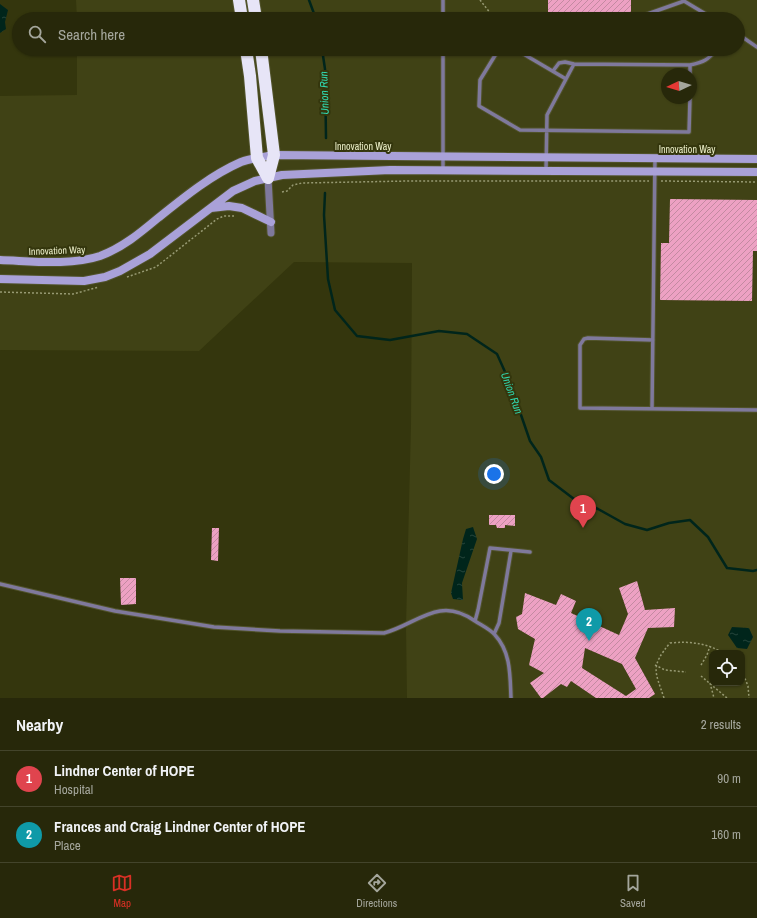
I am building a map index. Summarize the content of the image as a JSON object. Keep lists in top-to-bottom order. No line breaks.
{"streets":{"main road":["Innovation Way"]},"water":["Union Run"],"north":"left","page":{"search":"Search here","pins":["1","2"],"heading":["Nearby","2 results"],"list":[{"mark":"1","name":"Lindner Center of HOPE","note":"Hospital","value":"90 m"},{"mark":"2","name":"Frances and Craig Lindner Center of HOPE","note":"Place","value":"160 m"}],"nav":["Map","Directions","Saved"]}}
